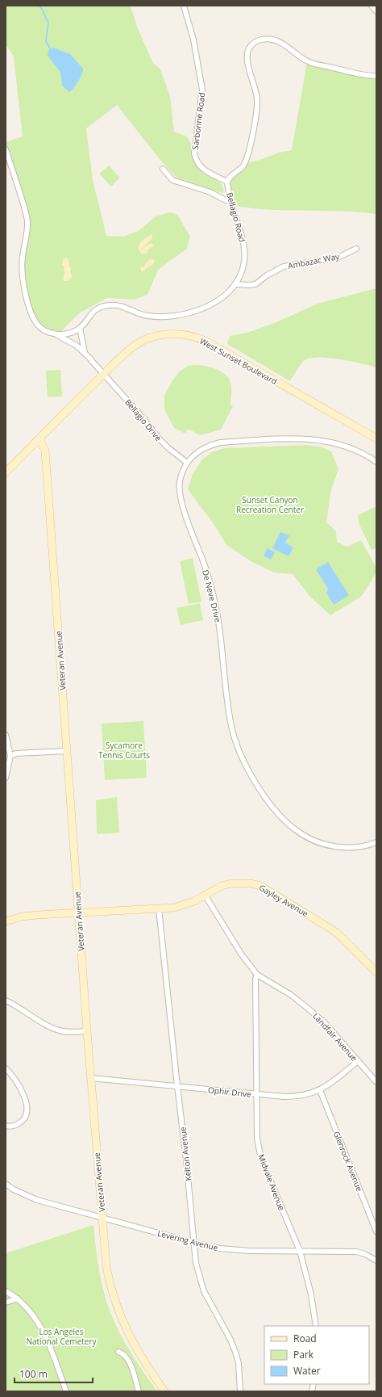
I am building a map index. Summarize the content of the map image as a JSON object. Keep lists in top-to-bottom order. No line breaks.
{"streets":{"street":["Sarbonne Road","Bellagio Road","Ambazac Way","West Sunset Boulevard","Bellagio Drive","De Neve Drive","Veteran Avenue","Gayley Avenue","Landfair Avenue","Ophir Drive","Kelton Avenue","Glenrock Avenue","Midvale Avenue","Levering Avenue"]},"crossings":[["Sarbonne Road","Bellagio Road"],["Bellagio Road","Ambazac Way"],["West Sunset Boulevard","Bellagio Drive"],["West Sunset Boulevard","Veteran Avenue"],["Bellagio Drive","De Neve Drive"],["Veteran Avenue","Gayley Avenue"],["Veteran Avenue","Ophir Drive"],["Veteran Avenue","Levering Avenue"],["Gayley Avenue","Landfair Avenue"],["Gayley Avenue","Kelton Avenue"],["Landfair Avenue","Ophir Drive"],["Landfair Avenue","Midvale Avenue"],["Ophir Drive","Kelton Avenue"],["Ophir Drive","Glenrock Avenue"],["Ophir Drive","Midvale Avenue"],["Kelton Avenue","Levering Avenue"],["Midvale Avenue","Levering Avenue"]],"parks":["Sunset Canyon Recreation Center","Sycamore Tennis Courts","Los Angeles National Cemetery"],"legend":["Road","Park","Water"],"scale_bar":"100 m"}
